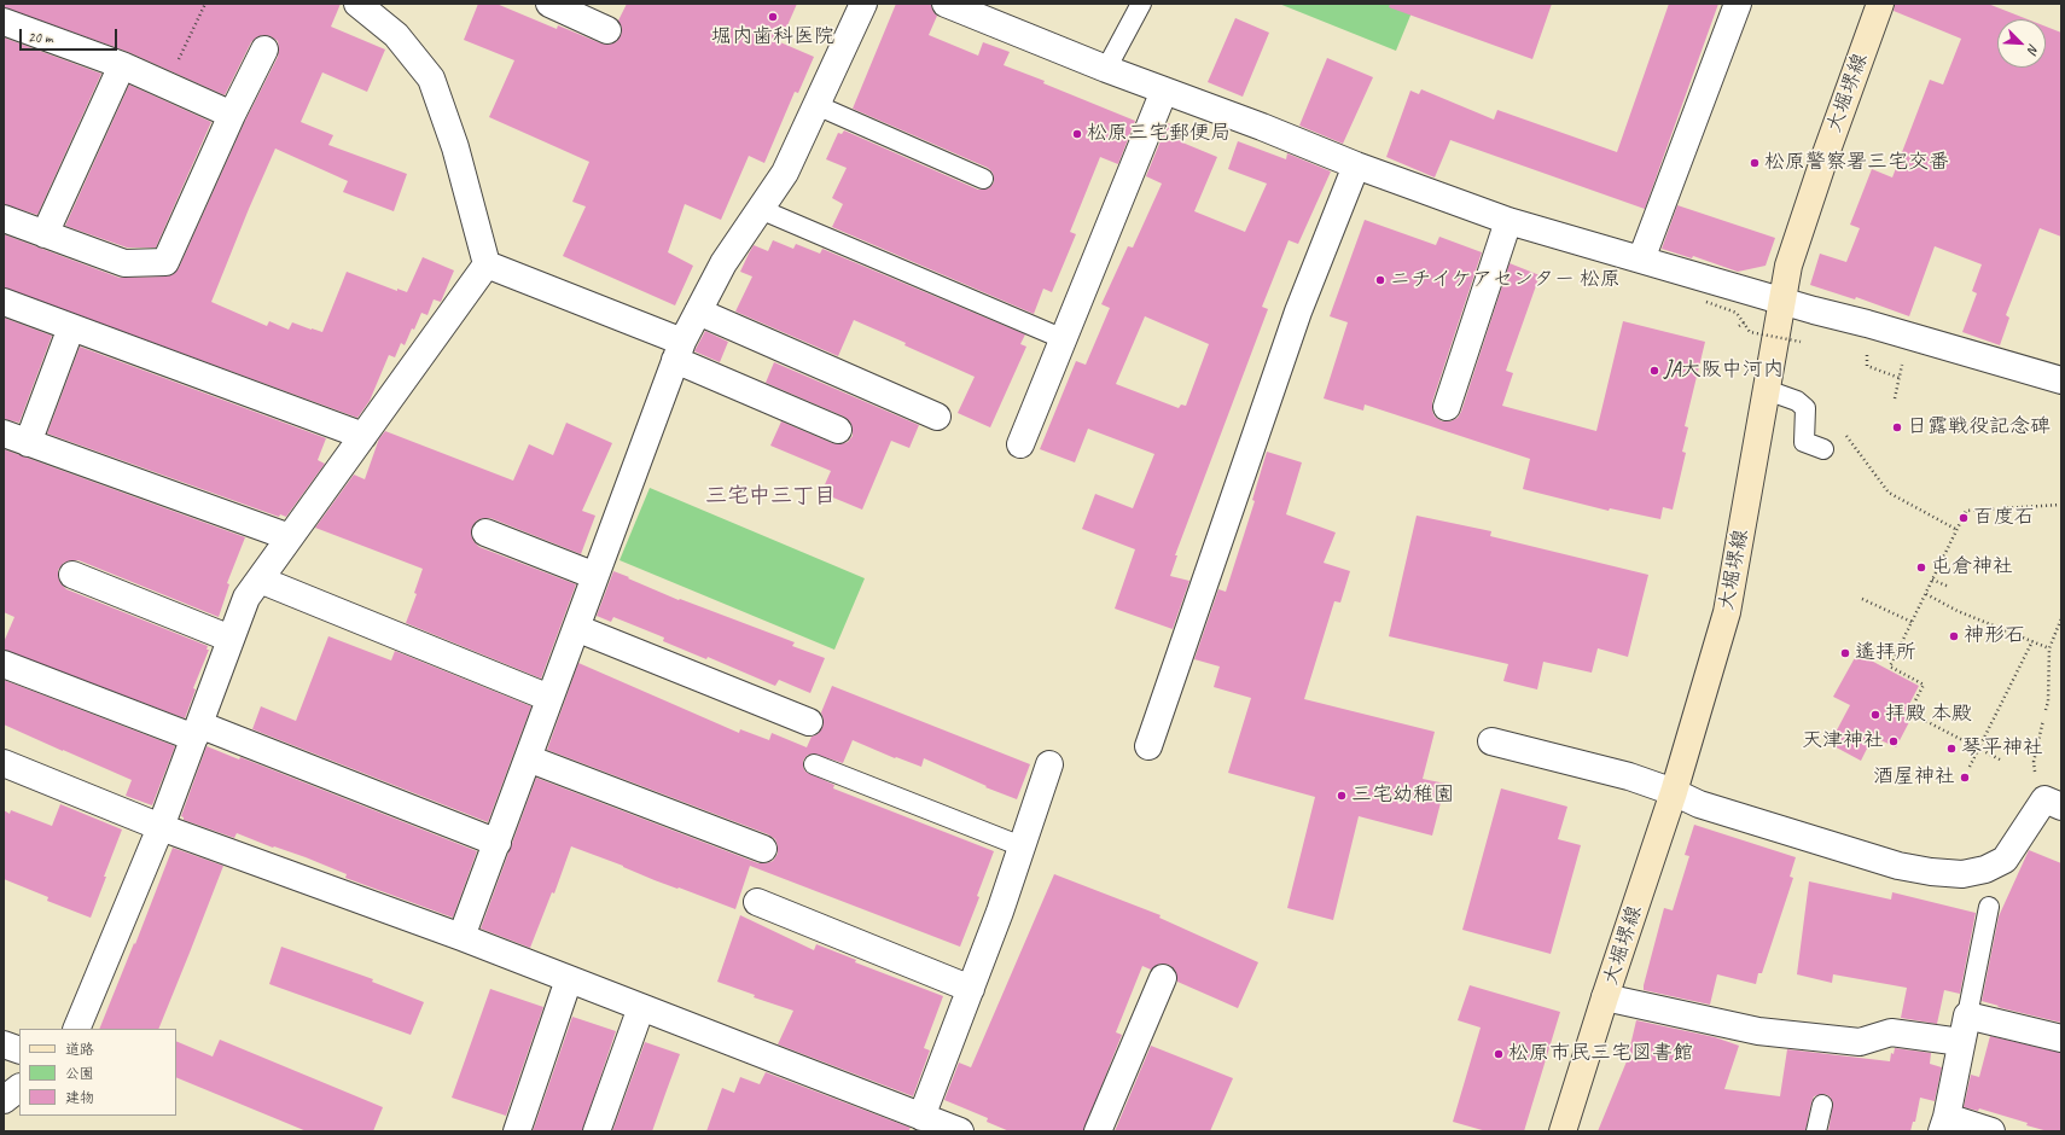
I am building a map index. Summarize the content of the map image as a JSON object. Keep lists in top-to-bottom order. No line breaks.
{"streets":{"main road":["大堀堺線"]},"districts":["三宅中三丁目"],"places":["堀内歯科医院","松原三宅郵便局","松原警察署三宅交番","ニチイケアセンター 松原","JA大阪中河内","日露戦役記念碑","百度石","屯倉神社","神形石","遙拝所","拝殿 本殿","天津神社","琴平神社","酒屋神社","三宅幼稚園","松原市民三宅図書館"],"legend":["道路","公園","建物"],"scale_bar":"20 m","north":"bottom right"}
